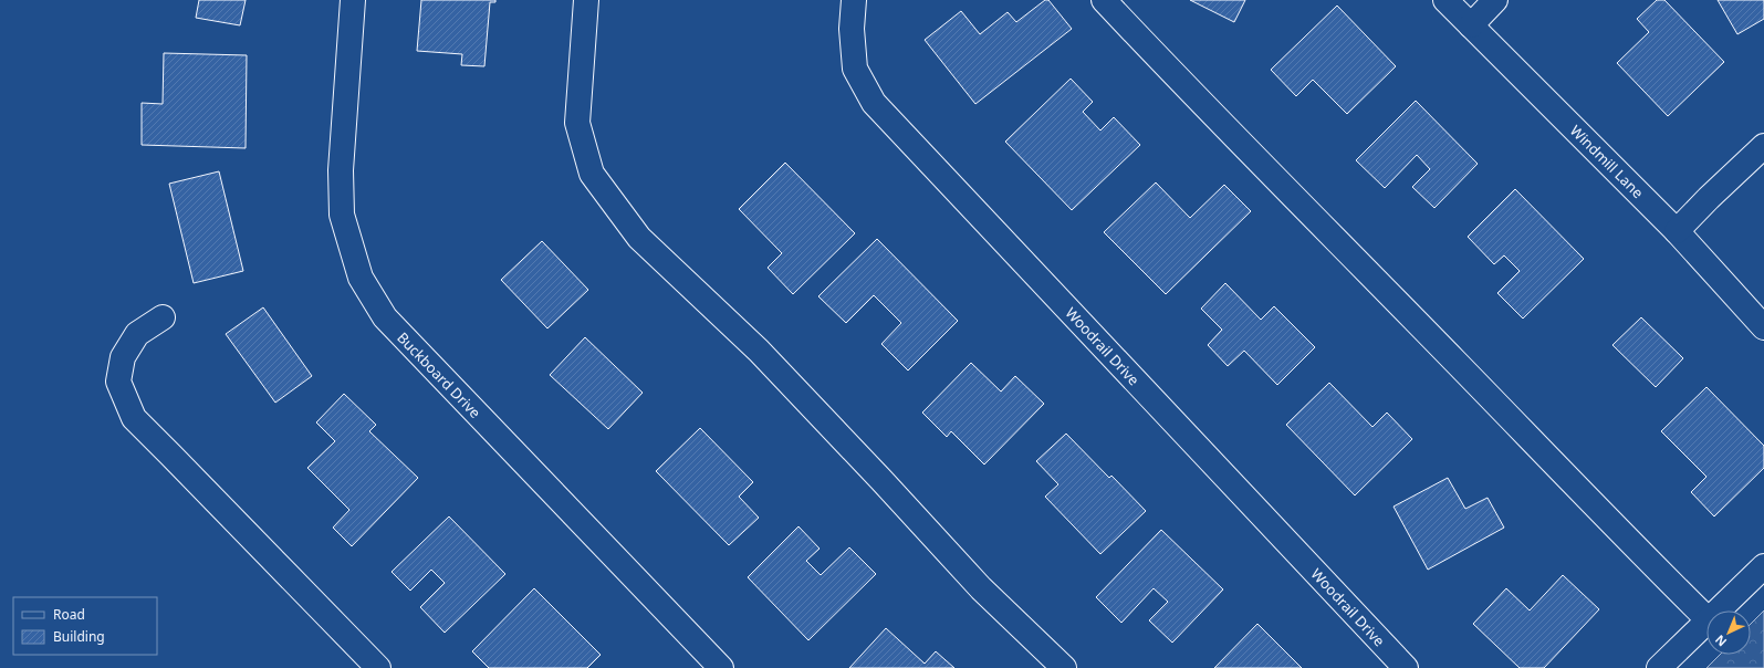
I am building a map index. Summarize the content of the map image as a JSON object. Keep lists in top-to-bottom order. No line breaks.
{"streets":{"street":["Windmill Lane","Woodrail Drive","Buckboard Drive"]},"legend":["Road","Building"],"north":"bottom left"}
